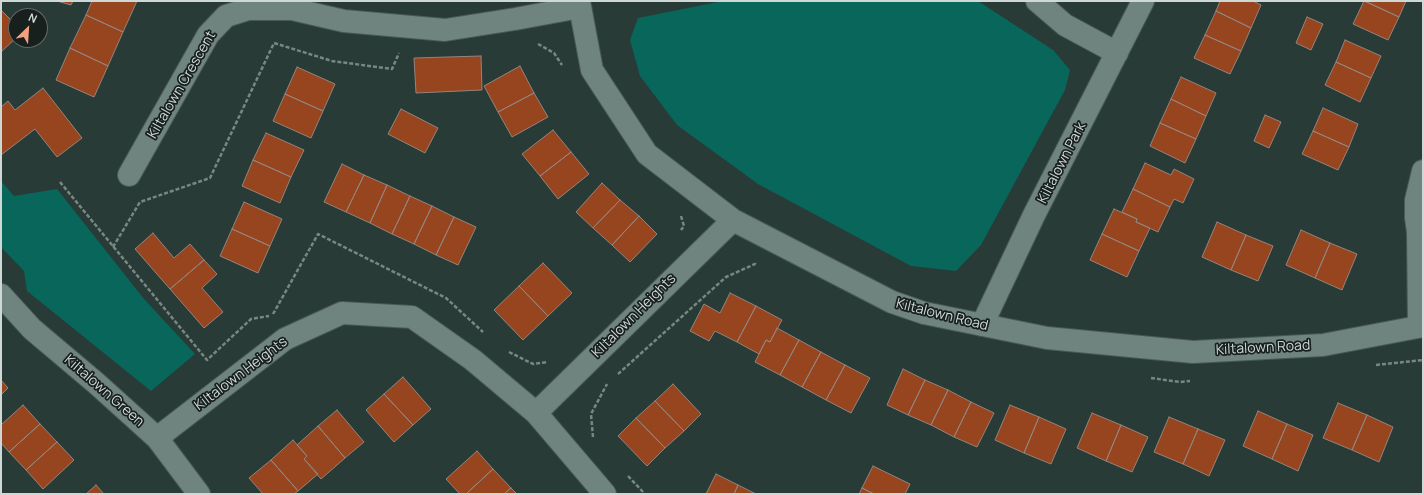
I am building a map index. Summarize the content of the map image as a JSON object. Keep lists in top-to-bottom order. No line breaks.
{"streets":{"street":["Kiltalown Crescent","Kiltalown Park","Kiltalown Road","Kiltalown Heights","Kiltalown Green"]},"crossings":[["Kiltalown Crescent","Kiltalown Road"],["Kiltalown Park","Kiltalown Road"],["Kiltalown Road","Kiltalown Heights"],["Kiltalown Heights","Kiltalown Green"]],"north":"top right"}
